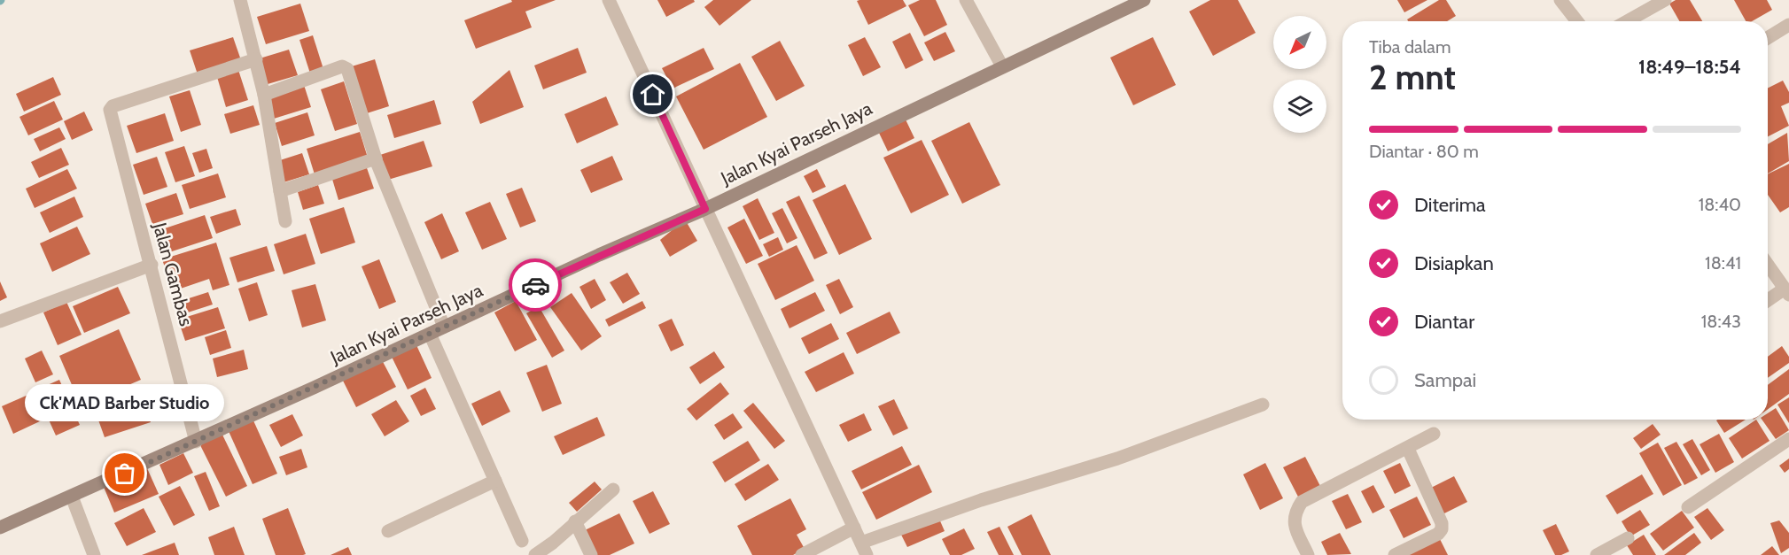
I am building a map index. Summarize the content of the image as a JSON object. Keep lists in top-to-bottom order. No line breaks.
{"streets":{"main road":["Jalan Kyai Parseh Jaya"],"street":["Jalan Gambas"]},"crossings":[["Jalan Kyai Parseh Jaya","Jalan Gambas"]],"places":["Ck'MAD Barber Studio"],"north":"bottom left","page":{"heading":["2 mnt","Tiba dalam","18:49–18:54"],"bar":"Diantar · 80 m","list":[["Diterima","18:40"],["Disiapkan","18:41"],["Diantar","18:43"],"Sampai"],"bubble":"Ck'MAD Barber Studio"}}
